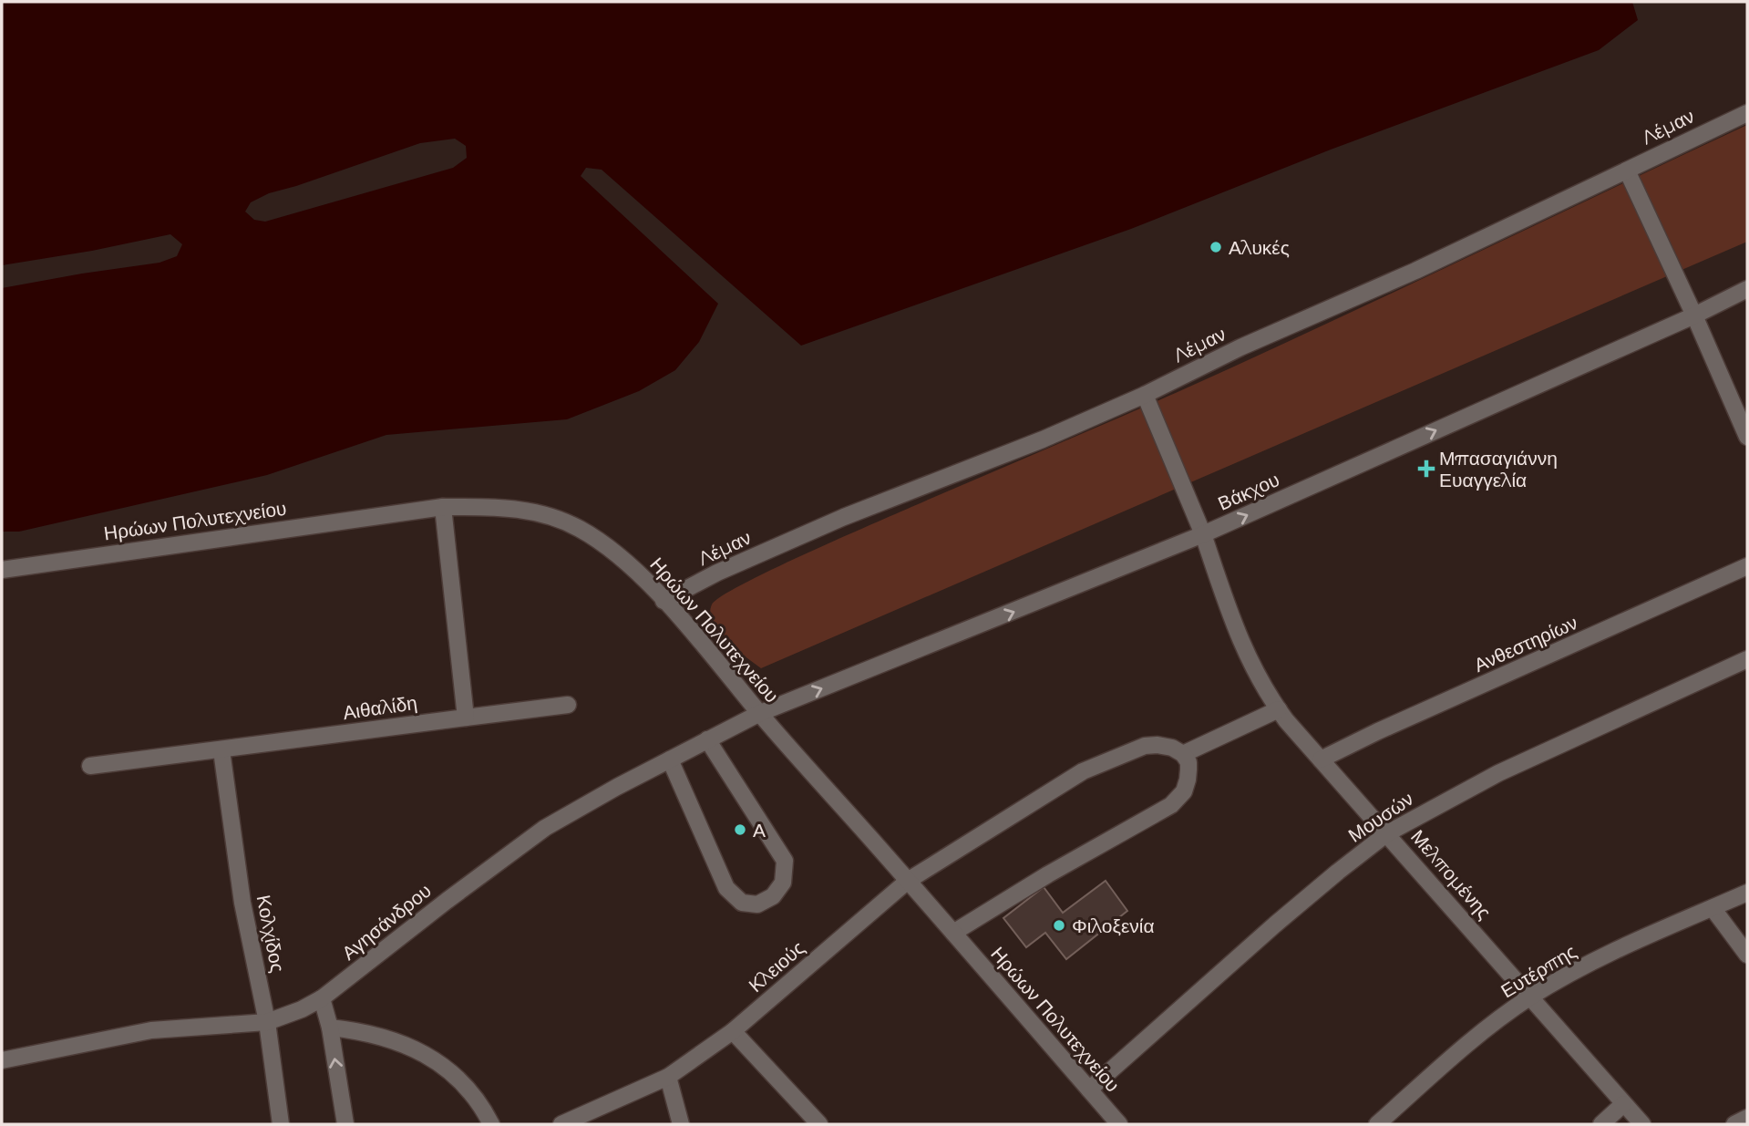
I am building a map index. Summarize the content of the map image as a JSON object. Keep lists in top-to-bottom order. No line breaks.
{"streets":{"street":["Λέμαν","Βάκχου","Ηρώων Πολυτεχνείου","Ανθεστηρίων","Αιθαλίδη","Μουσών","Μελπομένης","Αγησάνδρου","Κολχίδος","Κλειούς","Ευτέρπης"]},"crossings":[["Λέμαν","Ηρώων Πολυτεχνείου"],["Λέμαν","Μελπομένης"],["Βάκχου","Ηρώων Πολυτεχνείου"],["Βάκχου","Μελπομένης"],["Βάκχου","Αγησάνδρου"],["Ηρώων Πολυτεχνείου","Μουσών"],["Ηρώων Πολυτεχνείου","Αγησάνδρου"],["Ηρώων Πολυτεχνείου","Κλειούς"],["Ανθεστηρίων","Μελπομένης"],["Αιθαλίδη","Κολχίδος"],["Μουσών","Μελπομένης"],["Μελπομένης","Ευτέρπης"],["Αγησάνδρου","Κολχίδος"]],"one_way":["Βάκχου"],"places":{"other":["Αλυκές","Α","Φιλοξενία"],"health":["Μπασαγιάννη Ευαγγελία"]}}
